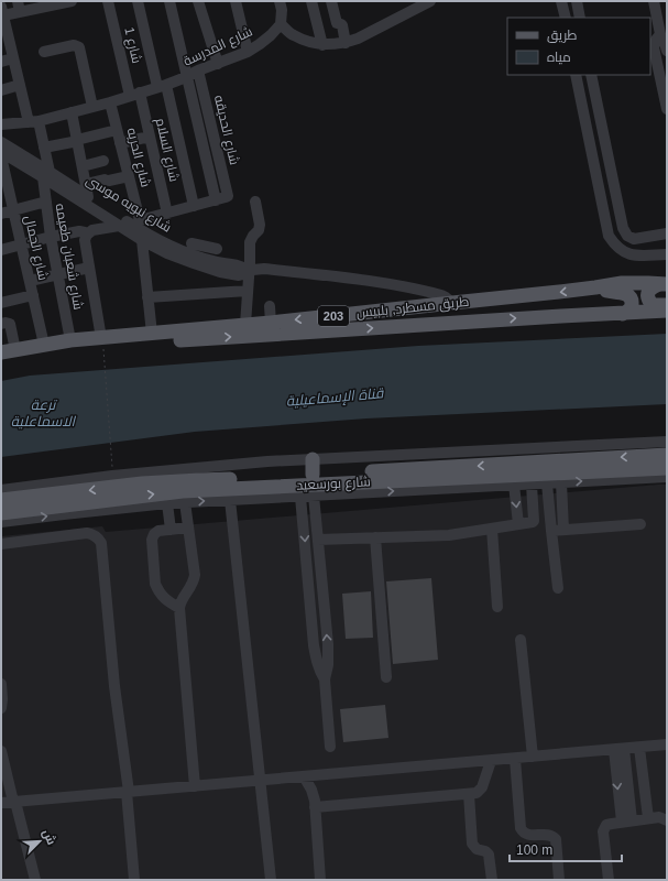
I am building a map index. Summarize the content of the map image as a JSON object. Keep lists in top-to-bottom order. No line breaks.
{"streets":{"main road":["طريق مسطرد, بلبيس","203","شارع بورسعيد"],"street":["شارع 1","شارع المدرسة","شارع الحديقه","شارع السلام","شارع الحريه","شارع نبويه موسى","شارع الجمال","شارع شعبان طعيمه"]},"crossings":[["شارع 1","شارع المدرسة"],["شارع 1","شارع السلام"],["شارع المدرسة","شارع الحديقه"],["شارع المدرسة","شارع السلام"],["شارع المدرسة","شارع الحريه"],["شارع المدرسة","شارع شعبان طعيمه"],["شارع الحريه","شارع نبويه موسى"],["شارع نبويه موسى","شارع شعبان طعيمه"],["شارع نبويه موسى","طريق مسطرد, بلبيس"],["شارع الجمال","طريق مسطرد, بلبيس"],["شارع شعبان طعيمه","طريق مسطرد, بلبيس"]],"water":["قناة الإسماعيلية","ترعة الاسماعلية"],"legend":["طريق","مياه"],"scale_bar":"100 m","north":"top right"}
